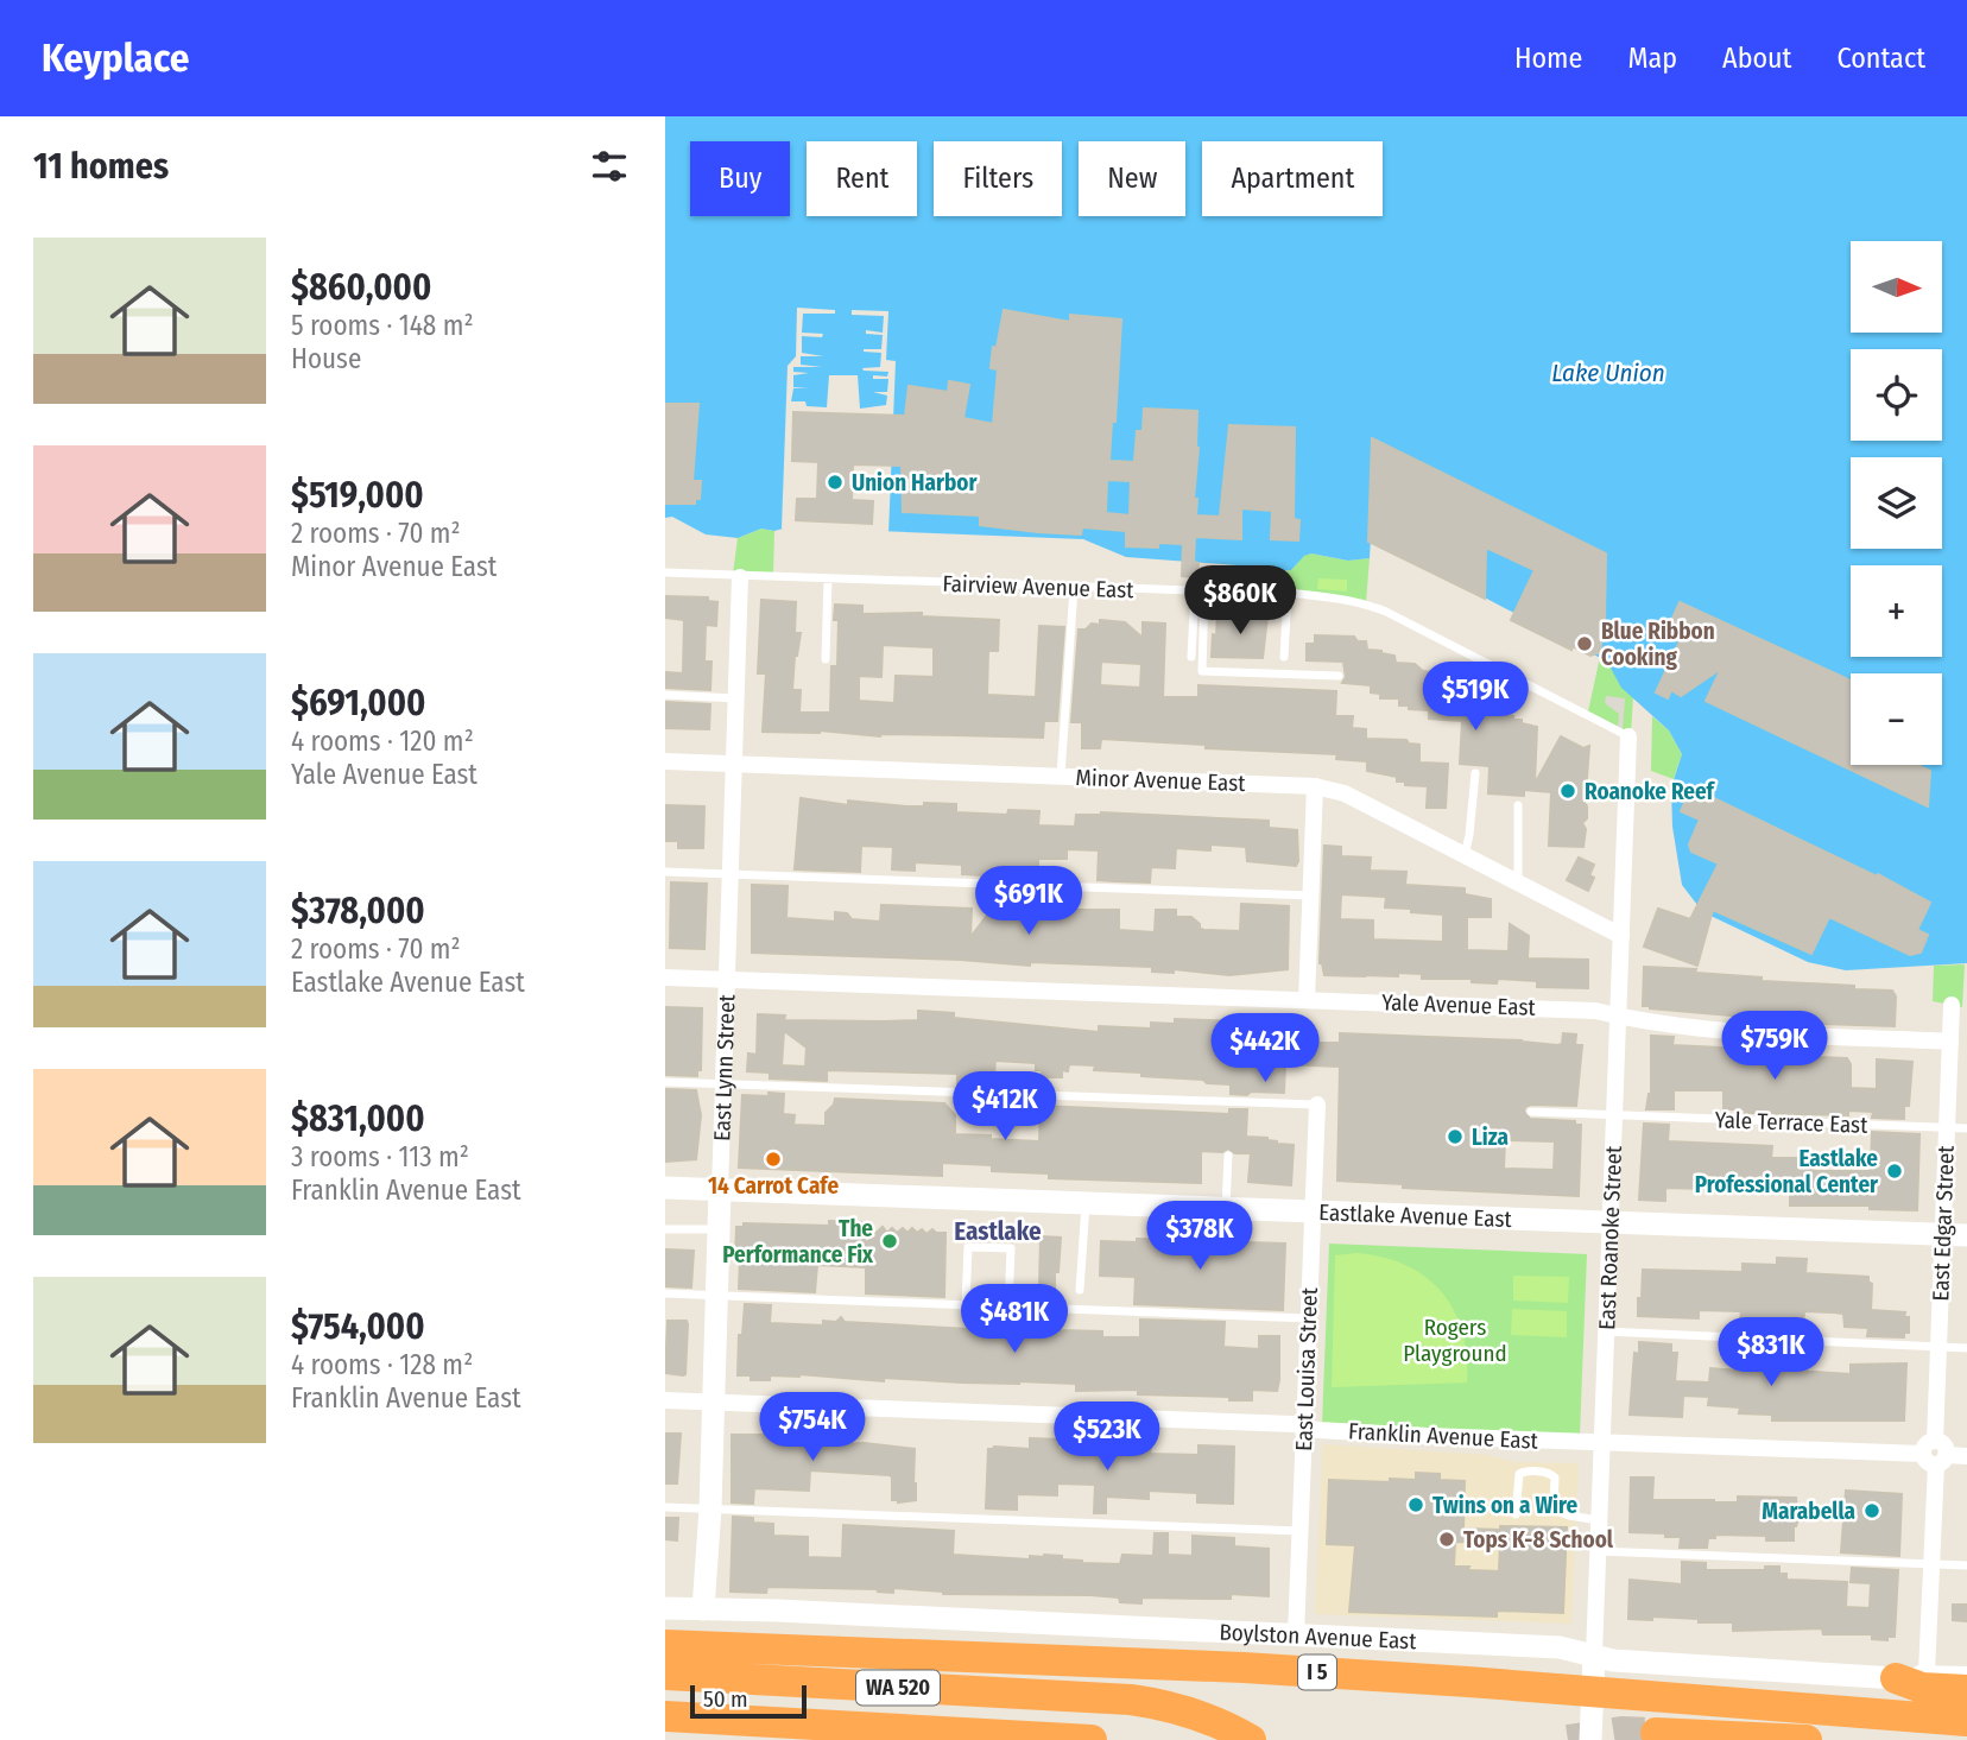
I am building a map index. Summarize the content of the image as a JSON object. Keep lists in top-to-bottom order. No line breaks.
{"streets":{"highway":["I 5","WA 520"],"main road":["East Lynn Street","Eastlake Avenue East","East Roanoke Street","Boylston Avenue East"],"street":["Minor Avenue East","Yale Avenue East","East Edgar Street","East Louisa Street","Franklin Avenue East"],"lane":["Fairview Avenue East","Yale Terrace East"]},"crossings":[["Fairview Avenue East","East Lynn Street"],["Fairview Avenue East","East Roanoke Street"],["Minor Avenue East","East Lynn Street"],["Minor Avenue East","East Roanoke Street"],["Yale Avenue East","East Lynn Street"],["Yale Avenue East","East Edgar Street"],["Yale Avenue East","East Roanoke Street"],["East Lynn Street","Eastlake Avenue East"],["East Lynn Street","Franklin Avenue East"],["East Lynn Street","Boylston Avenue East"],["Yale Terrace East","East Edgar Street"],["Yale Terrace East","East Roanoke Street"],["Eastlake Avenue East","East Edgar Street"],["Eastlake Avenue East","East Roanoke Street"],["Eastlake Avenue East","East Louisa Street"],["East Edgar Street","Franklin Avenue East"],["East Edgar Street","Boylston Avenue East"],["East Roanoke Street","Franklin Avenue East"],["East Roanoke Street","Boylston Avenue East"],["East Louisa Street","Franklin Avenue East"],["East Louisa Street","Boylston Avenue East"]],"districts":["Eastlake"],"water":["Lake Union"],"parks":["Rogers Playground"],"places":["Union Harbor","Blue Ribbon Cooking","Roanoke Reef","Liza","14 Carrot Cafe","Eastlake Professional Center","The Performance Fix","Twins on a Wire","Marabella","Tops K-8 School"],"scale_bar":"50 m","north":"right","page":{"header":"Keyplace","nav":["Home","Map","About","Contact"],"heading":"11 homes","chip":["Buy","Rent","Filters","New","Apartment"],"list":[{"name":"$860,000","note":"5 rooms · 148 m² · House"},{"name":"$519,000","note":"2 rooms · 70 m² · Minor Avenue East"},{"name":"$691,000","note":"4 rooms · 120 m² · Yale Avenue East"},{"name":"$378,000","note":"2 rooms · 70 m² · Eastlake Avenue East"},{"name":"$831,000","note":"3 rooms · 113 m² · Franklin Avenue East"},{"name":"$754,000","note":"4 rooms · 128 m² · Franklin Avenue East"}],"map_buttons":["+","−"],"price":["$860K","$519K","$691K","$759K","$442K","$412K","$378K","$481K","$831K","$754K","$523K"],"scale":"50 m"}}
